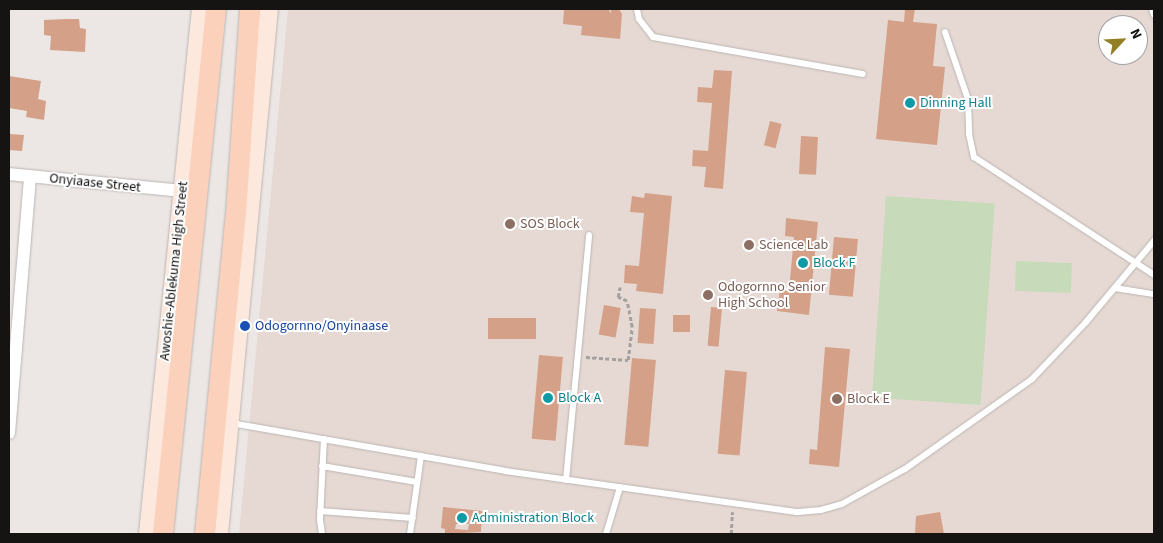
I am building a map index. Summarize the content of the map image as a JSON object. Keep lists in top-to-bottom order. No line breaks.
{"streets":{"main road":["Awoshie-Ablekuma High Street"],"street":["Onyiaase Street"]},"crossings":[["Onyiaase Street","Awoshie-Ablekuma High Street"]],"places":["Dinning Hall","SOS Block","Science Lab","Block F","Odogornno Senior High School","Odogornno/Onyinaase","Block A","Block E","Administration Block"],"north":"top right"}
